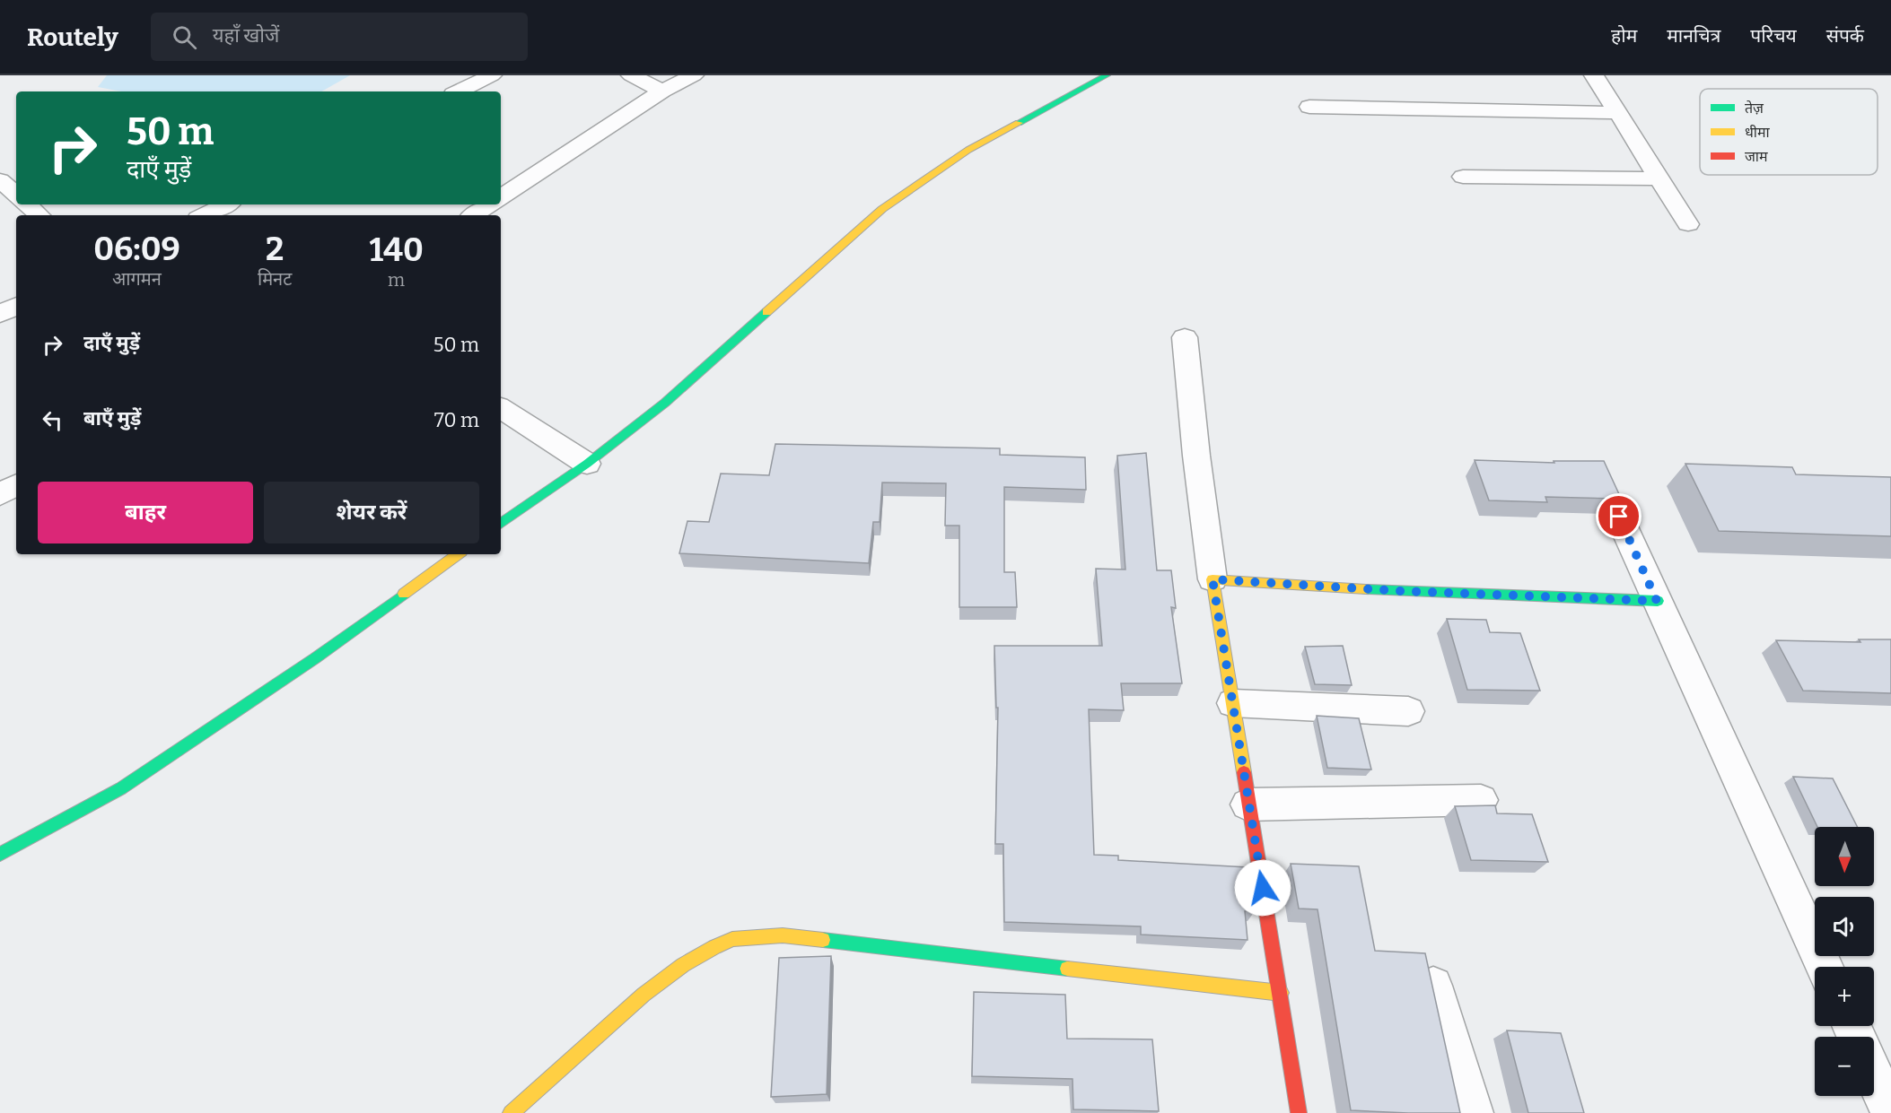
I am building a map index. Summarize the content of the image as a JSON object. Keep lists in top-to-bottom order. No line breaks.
{"legend":["तेज़","धीमा","जाम"],"north":"bottom","page":{"header":"Routely","search":"यहाँ खोजें","nav":["होम","मानचित्र","परिचय","संपर्क"],"turn":["50 m","दाएँ मुड़ें"],"eta":["06:09","आगमन","2","मिनट","140","m"],"list":[{"name":"दाएँ मुड़ें","value":"50 m"},{"name":"बाएँ मुड़ें","value":"70 m"}],"buttons":["बाहर","शेयर करें"],"map_buttons":["+","−"]}}
